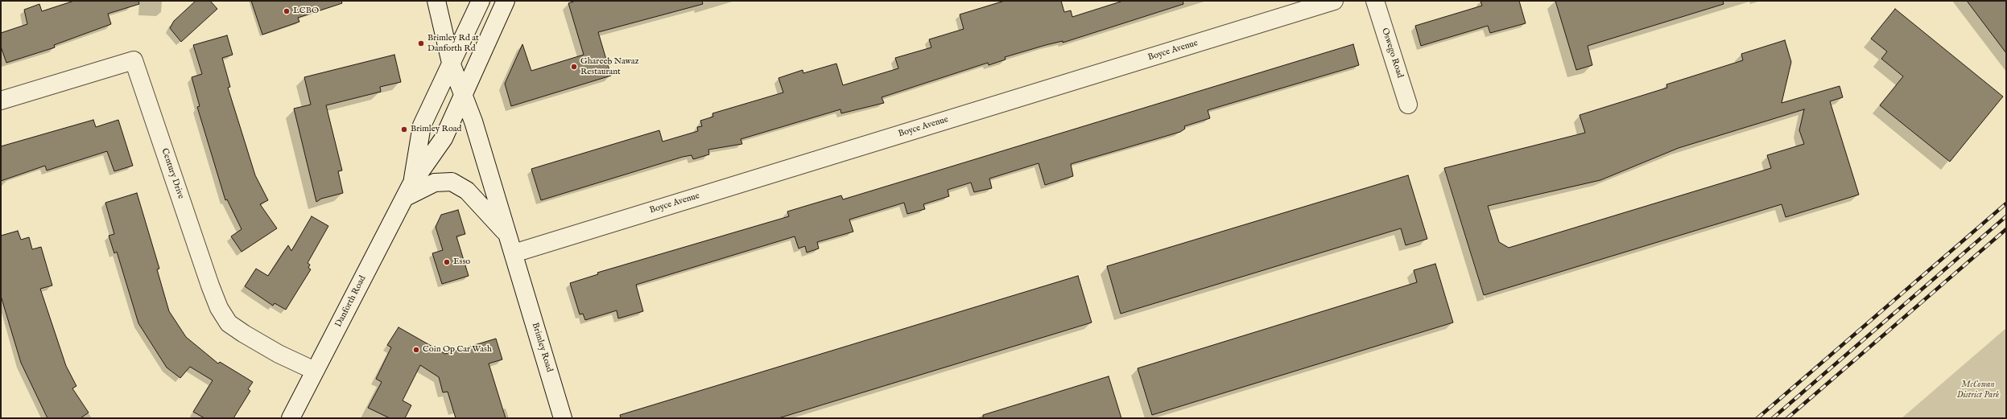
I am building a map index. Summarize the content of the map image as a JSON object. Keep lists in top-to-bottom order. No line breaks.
{"streets":{"street":["Boyce Avenue","Oswego Road","Century Drive","Danforth Road","Brimley Road"]},"crossings":[["Boyce Avenue","Brimley Road"],["Century Drive","Danforth Road"],["Danforth Road","Brimley Road"]],"parks":["McCowan District Park"],"places":["LCBO","Brimley Rd at Danforth Rd","Ghareeb Nawaz Restaurant","Brimley Road","Esso","Coin Op Car Wash"]}
